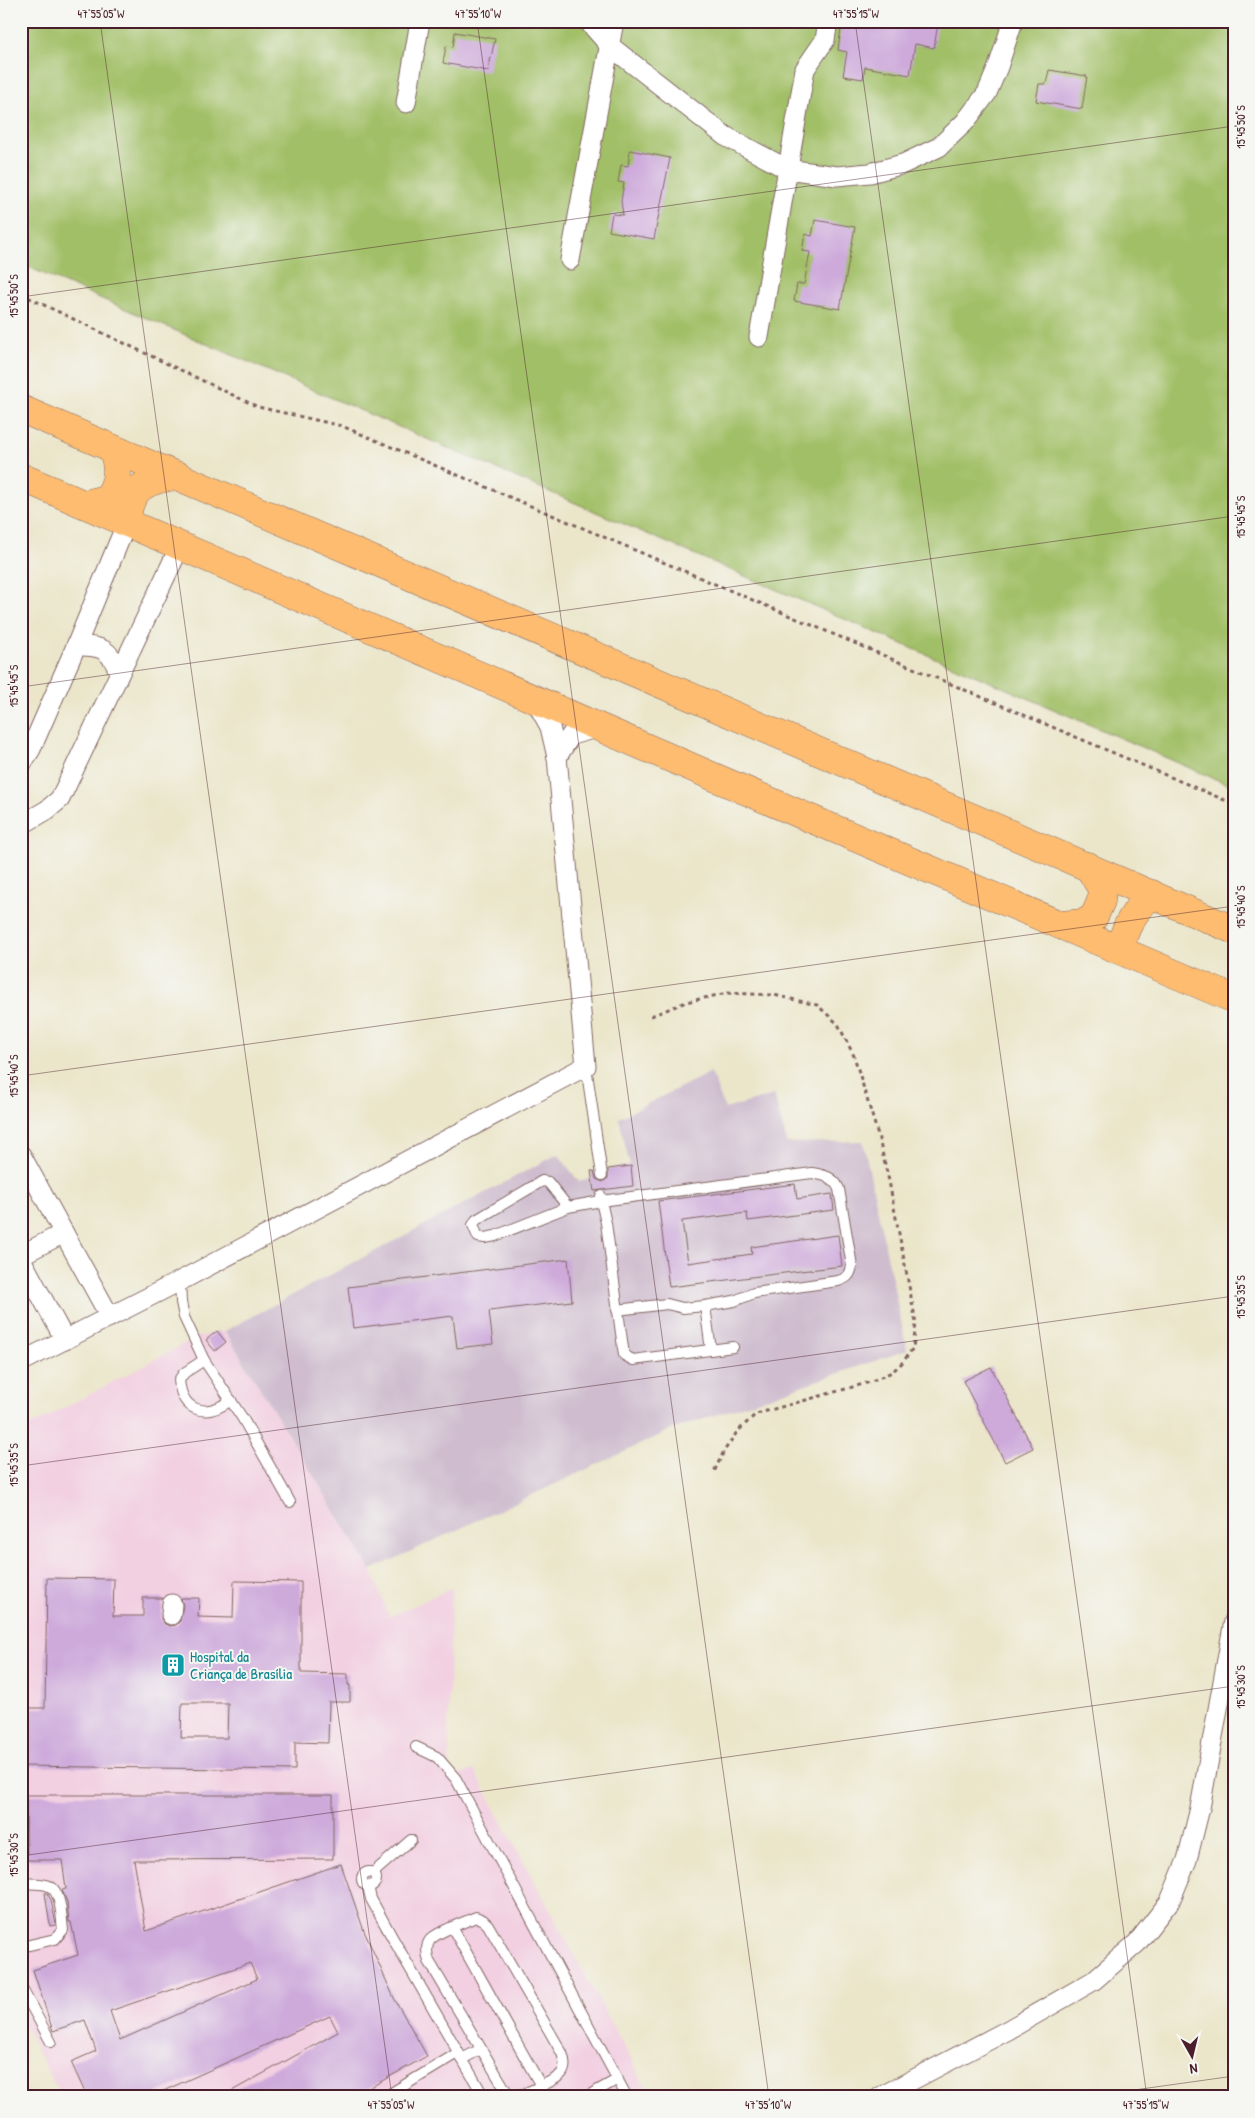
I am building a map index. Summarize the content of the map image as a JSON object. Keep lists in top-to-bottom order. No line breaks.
{"places":{"building":["Hospital da Criança de Brasília"]},"north":"bottom","coordinates":["47°55'05\"W","47°55'10\"W","47°55'15\"W","15°45'50\"S","15°45'45\"S","15°45'40\"S","15°45'35\"S","15°45'30\"S"]}
